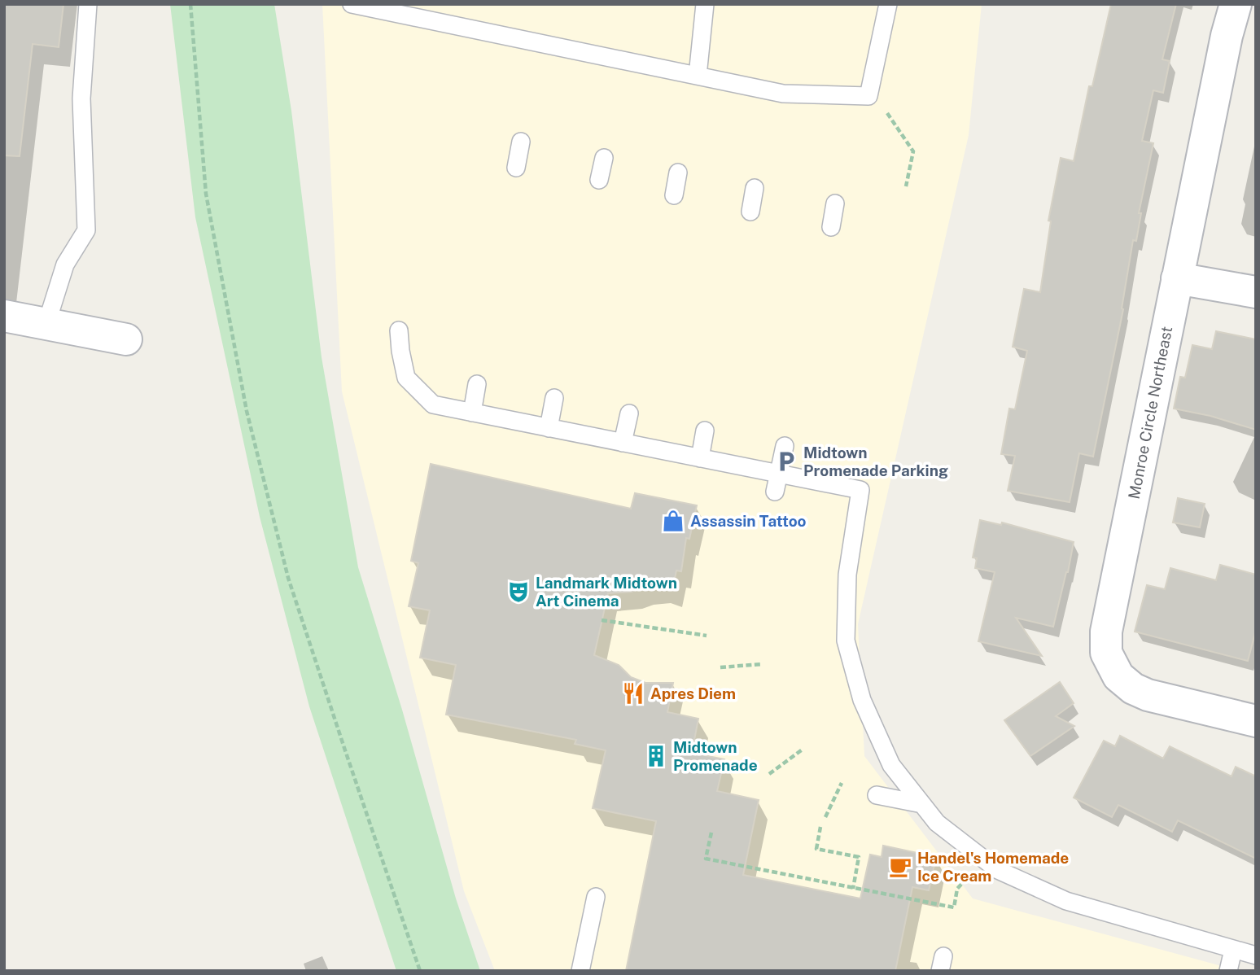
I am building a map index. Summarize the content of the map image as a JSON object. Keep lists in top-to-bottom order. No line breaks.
{"streets":{"street":["Monroe Circle Northeast"]},"places":{"parking":["Midtown Promenade Parking"],"shop":["Assassin Tattoo"],"theatre":["Landmark Midtown Art Cinema"],"restaurant":["Apres Diem"],"building":["Midtown Promenade"],"cafe":["Handel's Homemade Ice Cream"]}}
